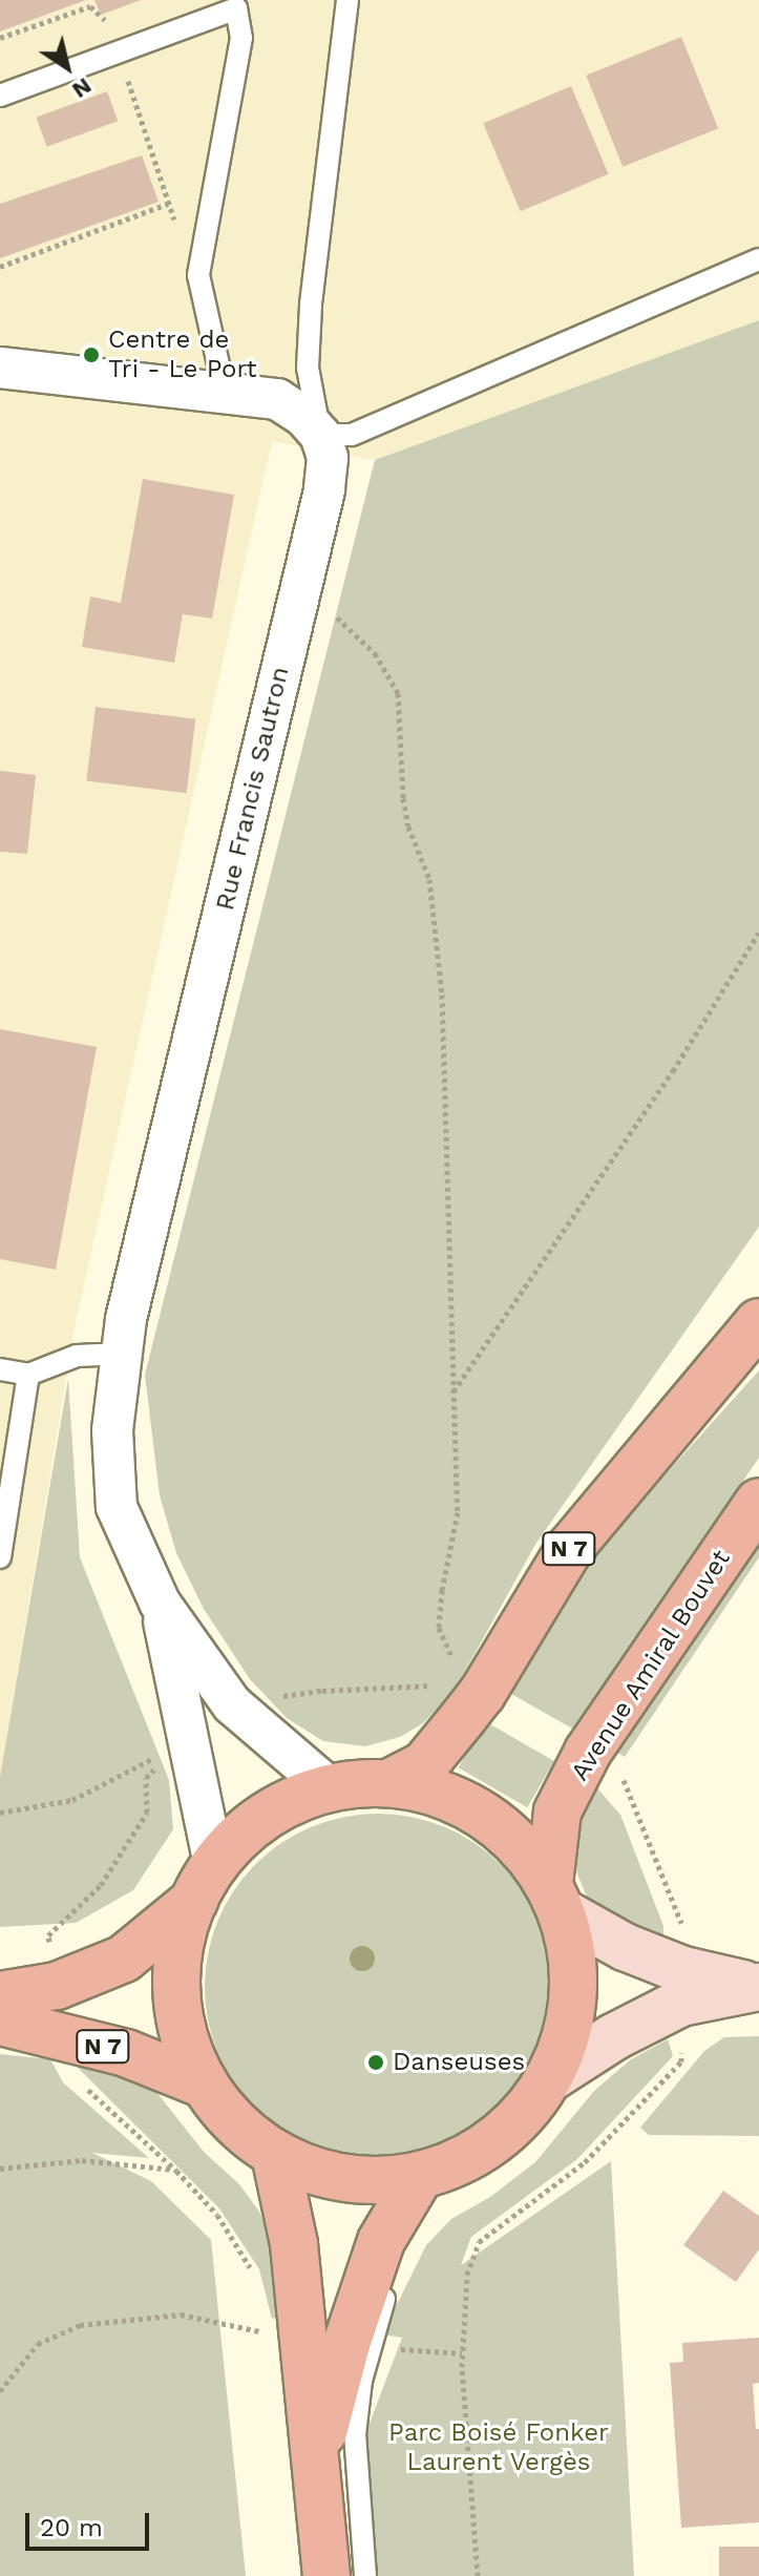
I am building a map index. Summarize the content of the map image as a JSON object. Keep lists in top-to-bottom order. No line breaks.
{"streets":{"main road":["N 7","Avenue Amiral Bouvet"],"street":["Rue Francis Sautron"]},"parks":["Parc Boisé Fonker Laurent Vergès"],"places":["Centre de Tri - Le Port","Danseuses"],"scale_bar":"20 m","north":"bottom right"}
